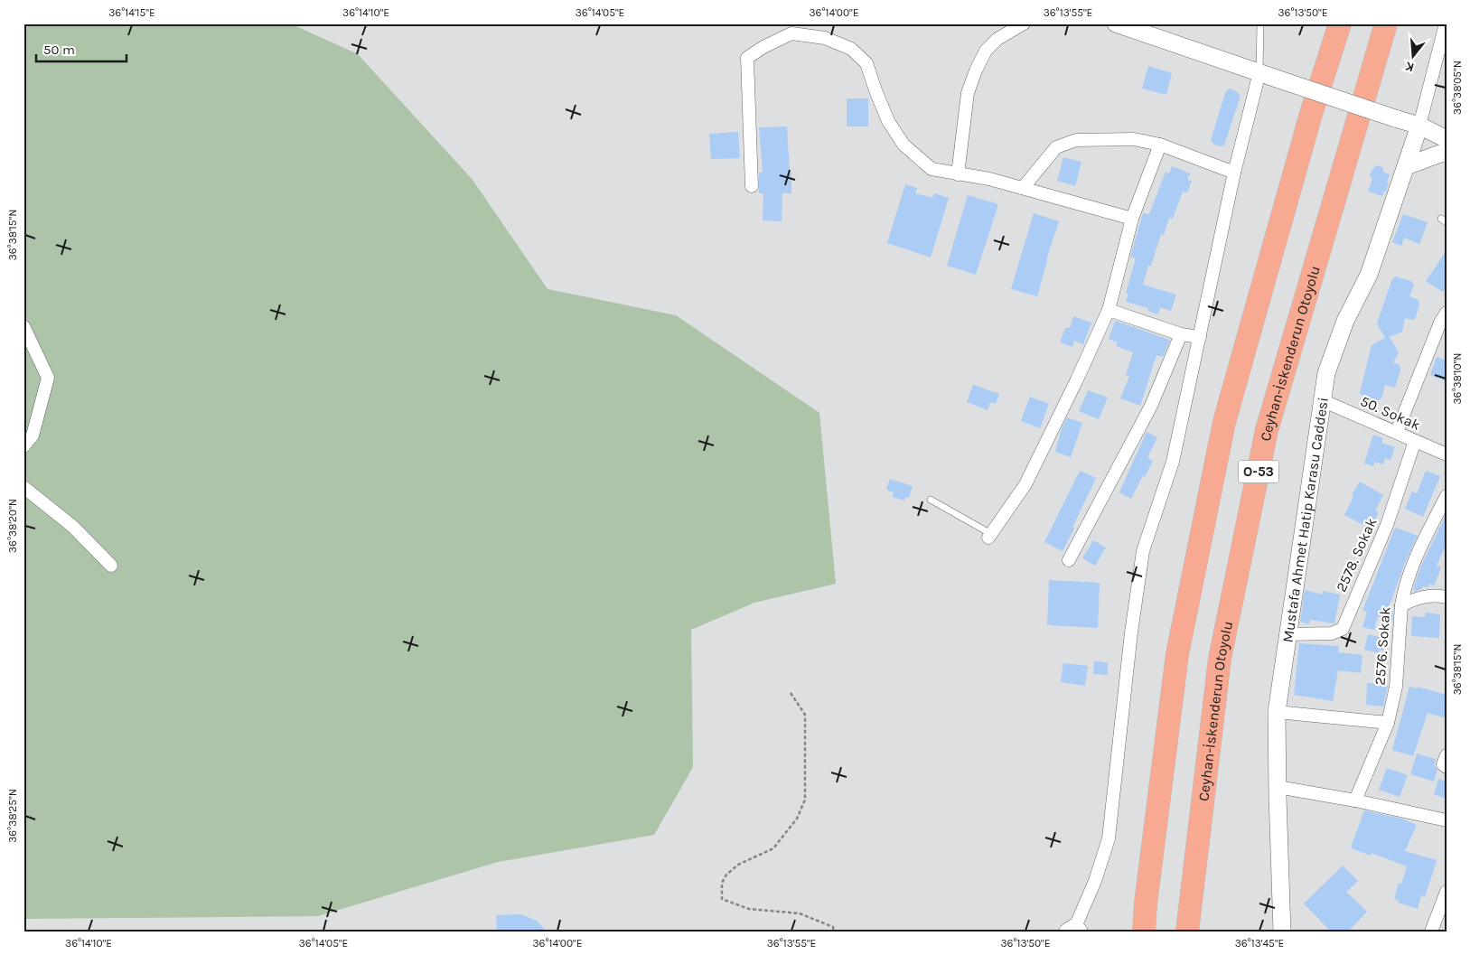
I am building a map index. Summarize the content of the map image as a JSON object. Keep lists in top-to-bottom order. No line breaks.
{"streets":{"highway":["Ceyhan-İskenderun Otoyolu","O-53"],"street":["50. Sokak","Mustafa Ahmet Hatip Karasu Caddesi","2578. Sokak","2576. Sokak"]},"crossings":[["50. Sokak","Mustafa Ahmet Hatip Karasu Caddesi"],["50. Sokak","2578. Sokak"],["Mustafa Ahmet Hatip Karasu Caddesi","2578. Sokak"]],"scale_bar":"50 m","north":"bottom","coordinates":["36°14'15\"E","36°14'10\"E","36°14'05\"E","36°14'00\"E","36°13'55\"E","36°13'50\"E","36°38'05\"N","36°38'15\"N","36°38'10\"N","36°38'20\"N","36°38'25\"N","36°13'45\"E"]}
